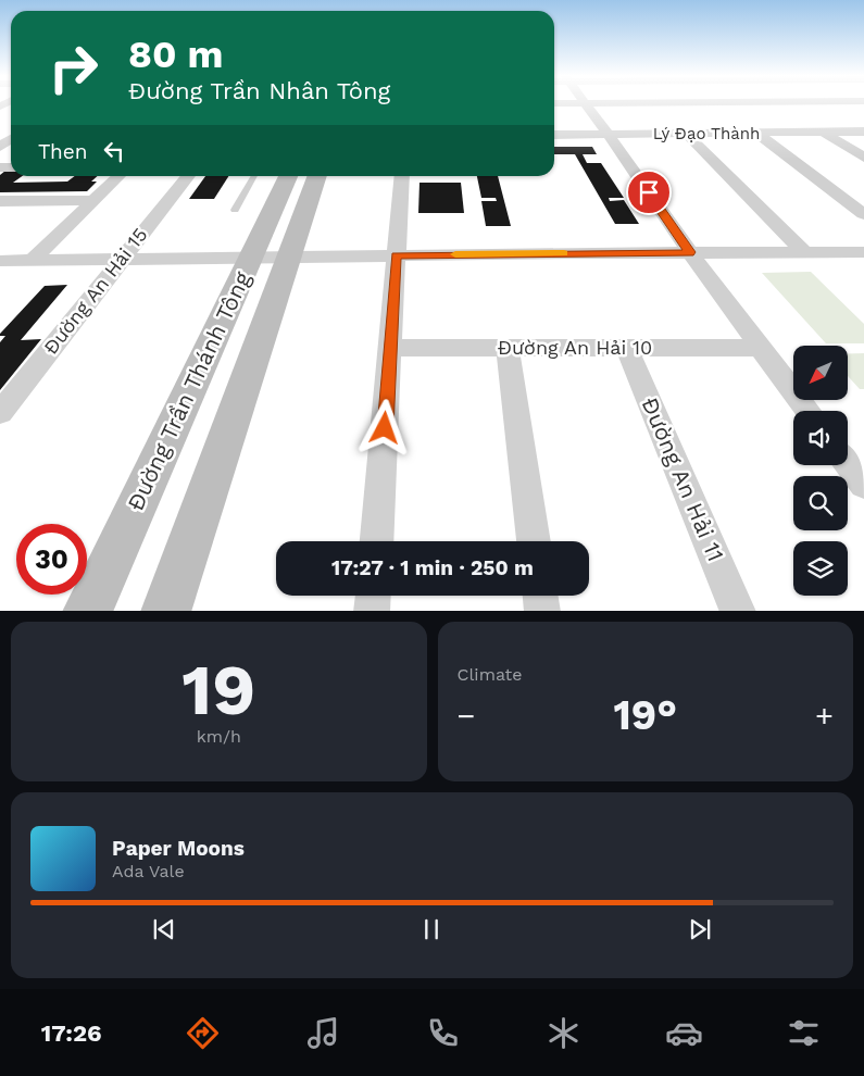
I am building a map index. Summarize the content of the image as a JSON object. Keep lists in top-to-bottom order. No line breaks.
{"streets":{"main road":["Đường Trần Thánh Tông"],"street":["Lý Đạo Thành","Đường An Hải 15","Đường An Hải 10","Đường An Hải 11"]},"crossings":[["Đường An Hải 10","Đường An Hải 11"]],"north":"bottom left","page":{"turn":["80 m","Đường Trần Nhân Tông"],"then":"Then","limit":"30","trip":"17:27 · 1 min · 250 m","tile":[["19","km/h"],"Climate"],"heat":["−","19°","+"],"song":["Paper Moons","Ada Vale"],"tabs":"17:26"}}
